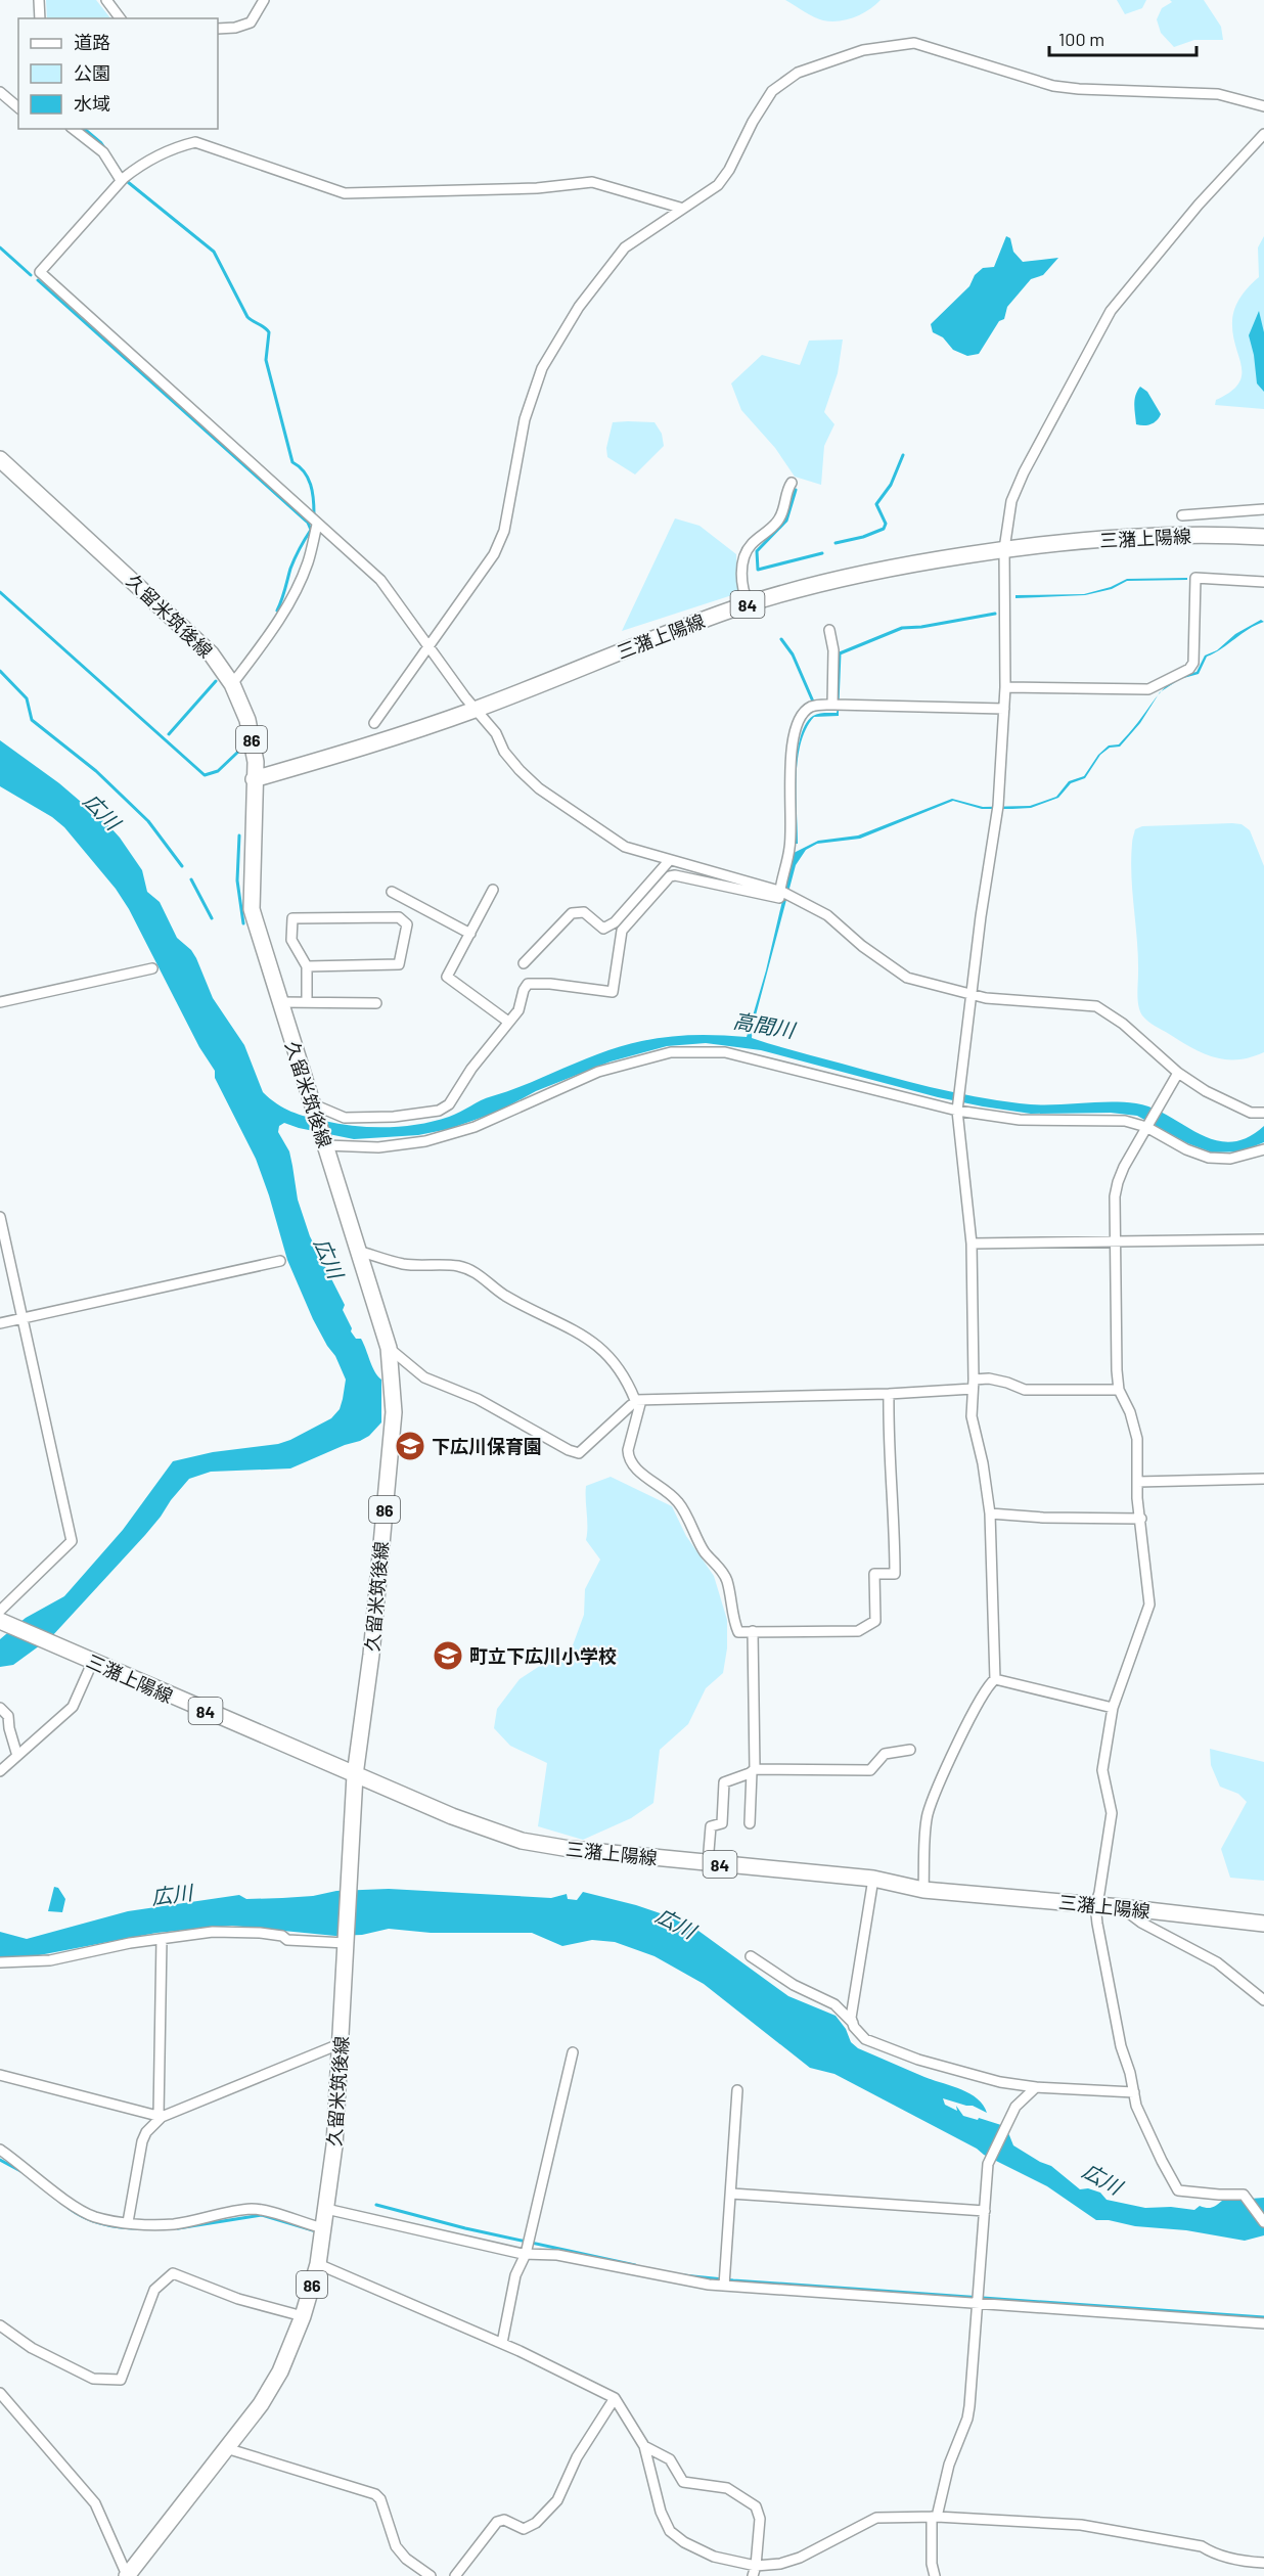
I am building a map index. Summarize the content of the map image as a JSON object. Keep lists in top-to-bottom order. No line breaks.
{"streets":{"main road":["三潴上陽線","84","久留米筑後線","86"]},"crossings":[["三潴上陽線","久留米筑後線"]],"water":["広川","高間川"],"places":{"school or university":["下広川保育園","町立下広川小学校"]},"legend":["道路","公園","水域"],"scale_bar":"100 m"}
